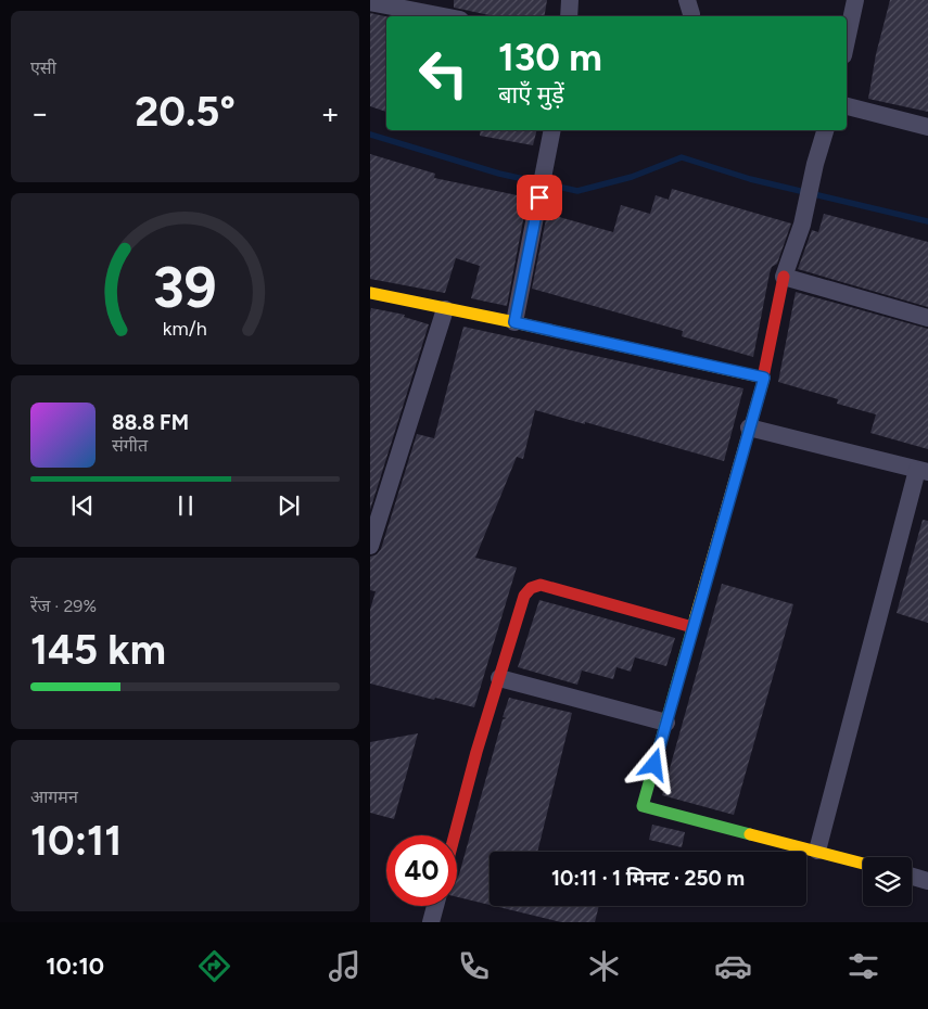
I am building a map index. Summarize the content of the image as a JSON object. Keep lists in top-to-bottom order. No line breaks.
{"page":{"tile":["एसी",["रेंज · 29%","145 km"],["आगमन","10:11"]],"turn":["130 m","बाएँ मुड़ें"],"heat":["−","20.5°","+"],"song":["88.8 FM","संगीत"],"limit":"40","trip":"10:11 · 1 मिनट · 250 m","tabs":"10:10","gauge":["39","km/h"]}}
